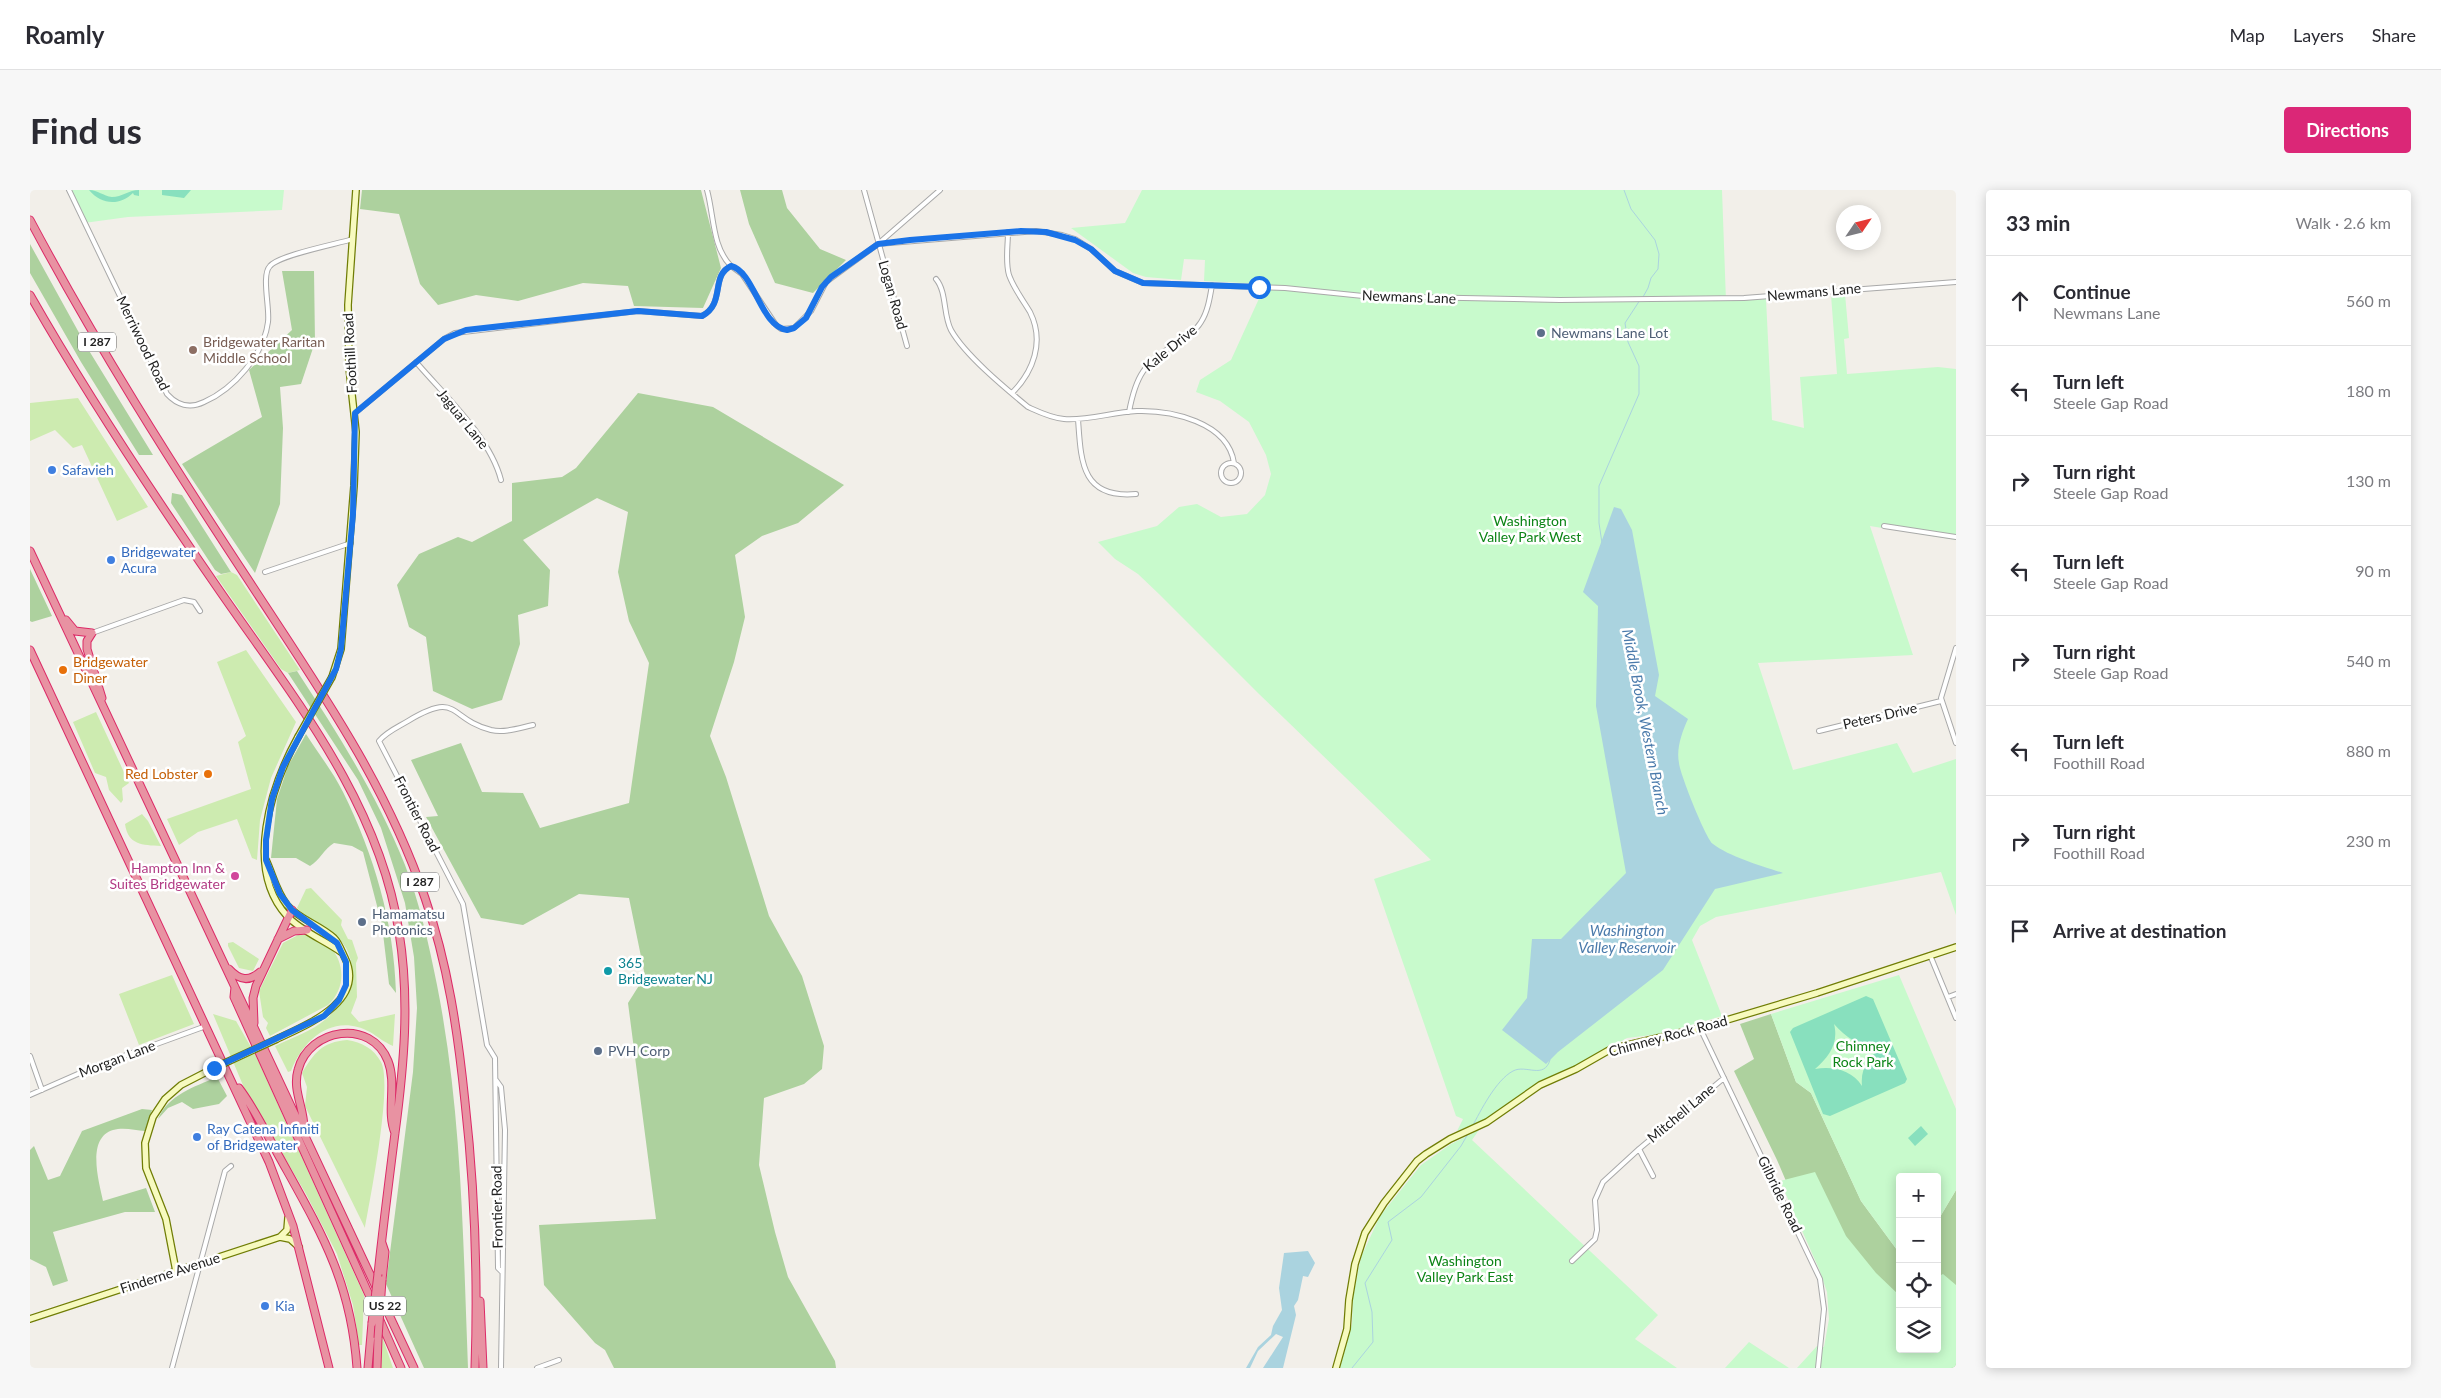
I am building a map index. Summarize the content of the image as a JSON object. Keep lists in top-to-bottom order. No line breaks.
{"streets":{"highway":["I 287","US 22"],"street":["Newmans Lane","Logan Road","Merriwood Road","Kale Drive","Foothill Road","Jaguar Lane","Peters Drive","Frontier Road","Chimney Rock Road","Morgan Lane","Mitchell Lane","Gilbride Road","Finderne Avenue"]},"crossings":[["Newmans Lane","Logan Road"],["Newmans Lane","Kale Drive"],["Merriwood Road","Foothill Road"],["Foothill Road","Finderne Avenue"],["Chimney Rock Road","Gilbride Road"],["Mitchell Lane","Gilbride Road"]],"water":["Middle Brook, Western Branch","Washington Valley Reservoir"],"parks":["Washington Valley Park West","Chimney Rock Park","Washington Valley Park East"],"places":["Newmans Lane Lot","Bridgewater Raritan Middle School","Safavieh","Bridgewater Acura","Bridgewater Diner","Red Lobster","Hampton Inn & Suites Bridgewater","Hamamatsu Photonics","365 Bridgewater NJ","PVH Corp","Ray Catena Infiniti of Bridgewater","Kia"],"north":"top right","page":{"header":"Roamly","nav":["Map","Layers","Share"],"buttons":"Directions","title":"Find us","heading":["33 min","Walk · 2.6 km"],"list":[["Continue","Newmans Lane","560 m"],["Turn left","Steele Gap Road","180 m"],["Turn right","Steele Gap Road","130 m"],["Turn left","Steele Gap Road","90 m"],["Turn right","Steele Gap Road","540 m"],["Turn left","Foothill Road","880 m"],["Turn right","Foothill Road","230 m"],"Arrive at destination"],"map_buttons":["+","−"]}}
